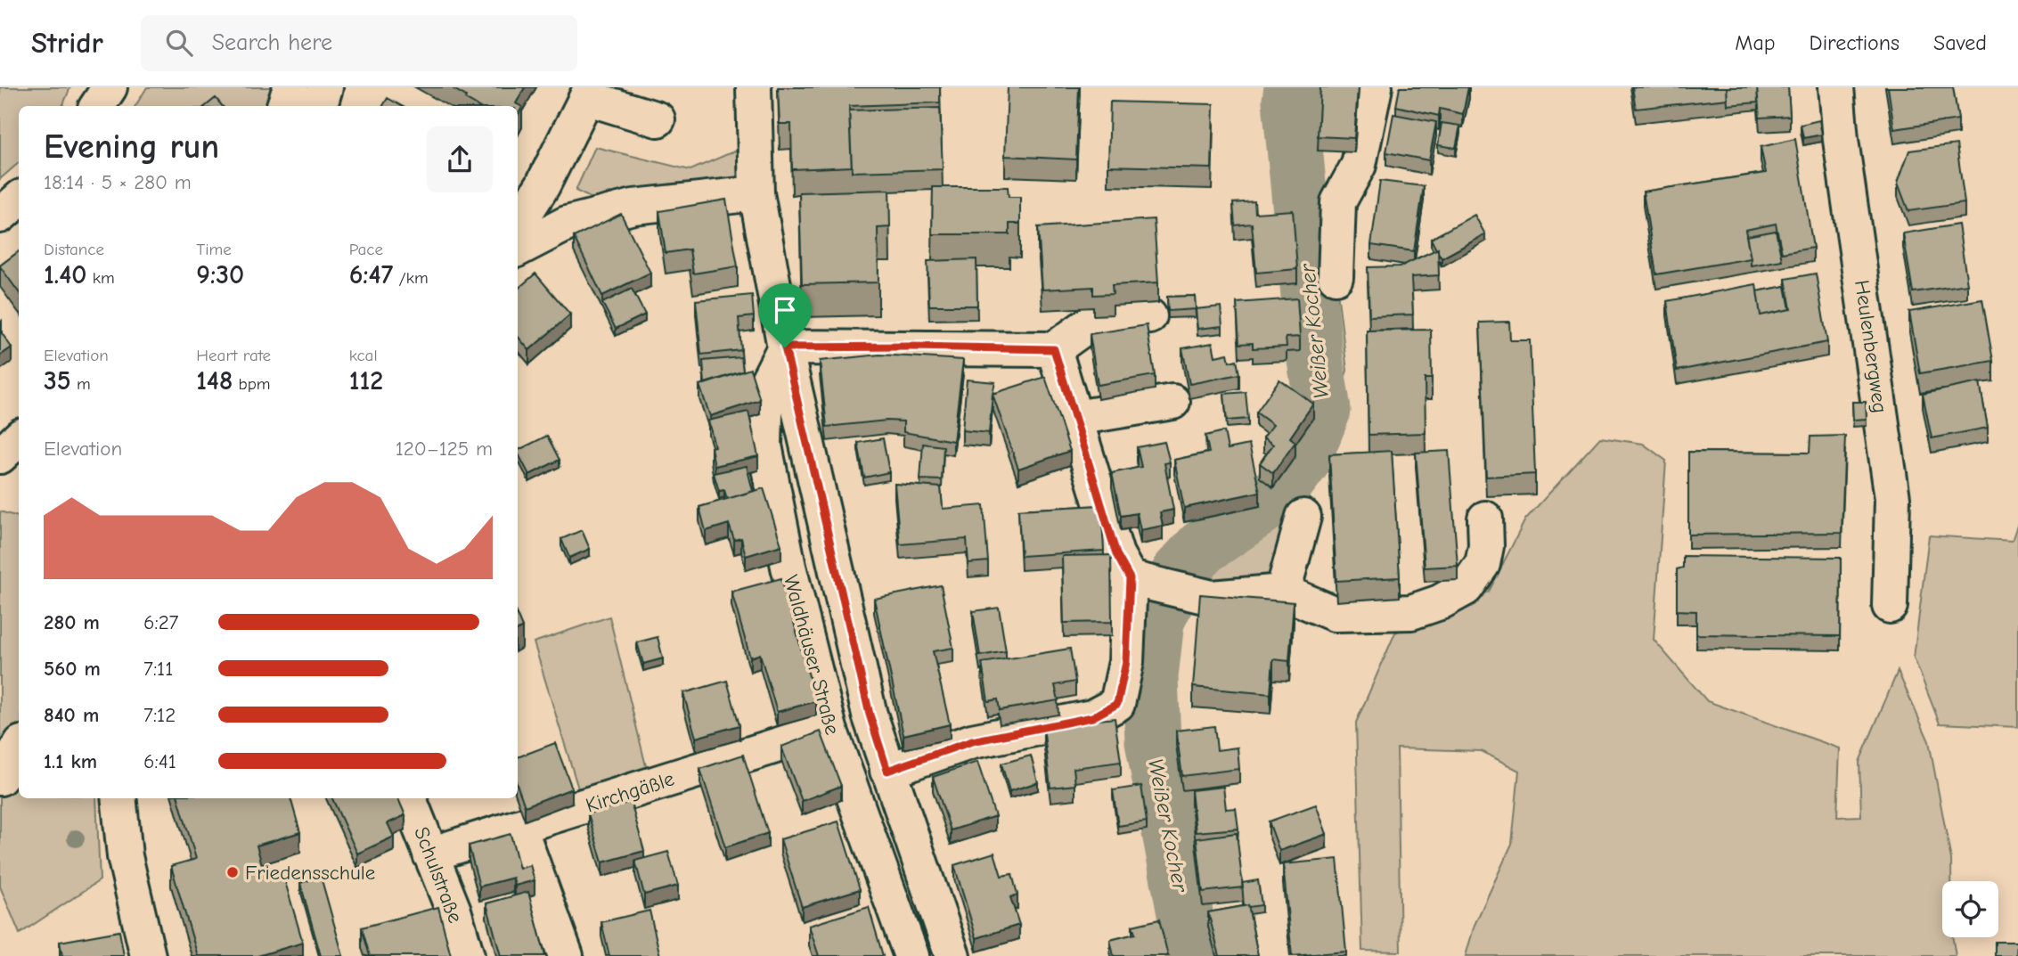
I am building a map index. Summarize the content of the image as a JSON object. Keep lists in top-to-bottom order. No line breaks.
{"streets":{"street":["Heulenbergweg","Waldhäuser Straße","Kirchgäßle","Schulstraße"]},"crossings":[["Waldhäuser Straße","Kirchgäßle"],["Kirchgäßle","Schulstraße"]],"water":["Weißer Kocher"],"places":["Friedensschule"],"page":{"header":"Stridr","search":"Search here","nav":["Map","Directions","Saved"],"heading":["Evening run","18:14 · 5 × 280 m"],"stats":[["Distance","1.40 km"],["Time","9:30"],["Pace","6:47 /km"],["Elevation","35 m"],["Heart rate","148 bpm"],["kcal","112"]],"chart":["Elevation","120–125 m"],"list":[{"name":"280 m","note":"6:27"},{"name":"560 m","note":"7:11"},{"name":"840 m","note":"7:12"},{"name":"1.1 km","note":"6:41"}]}}
